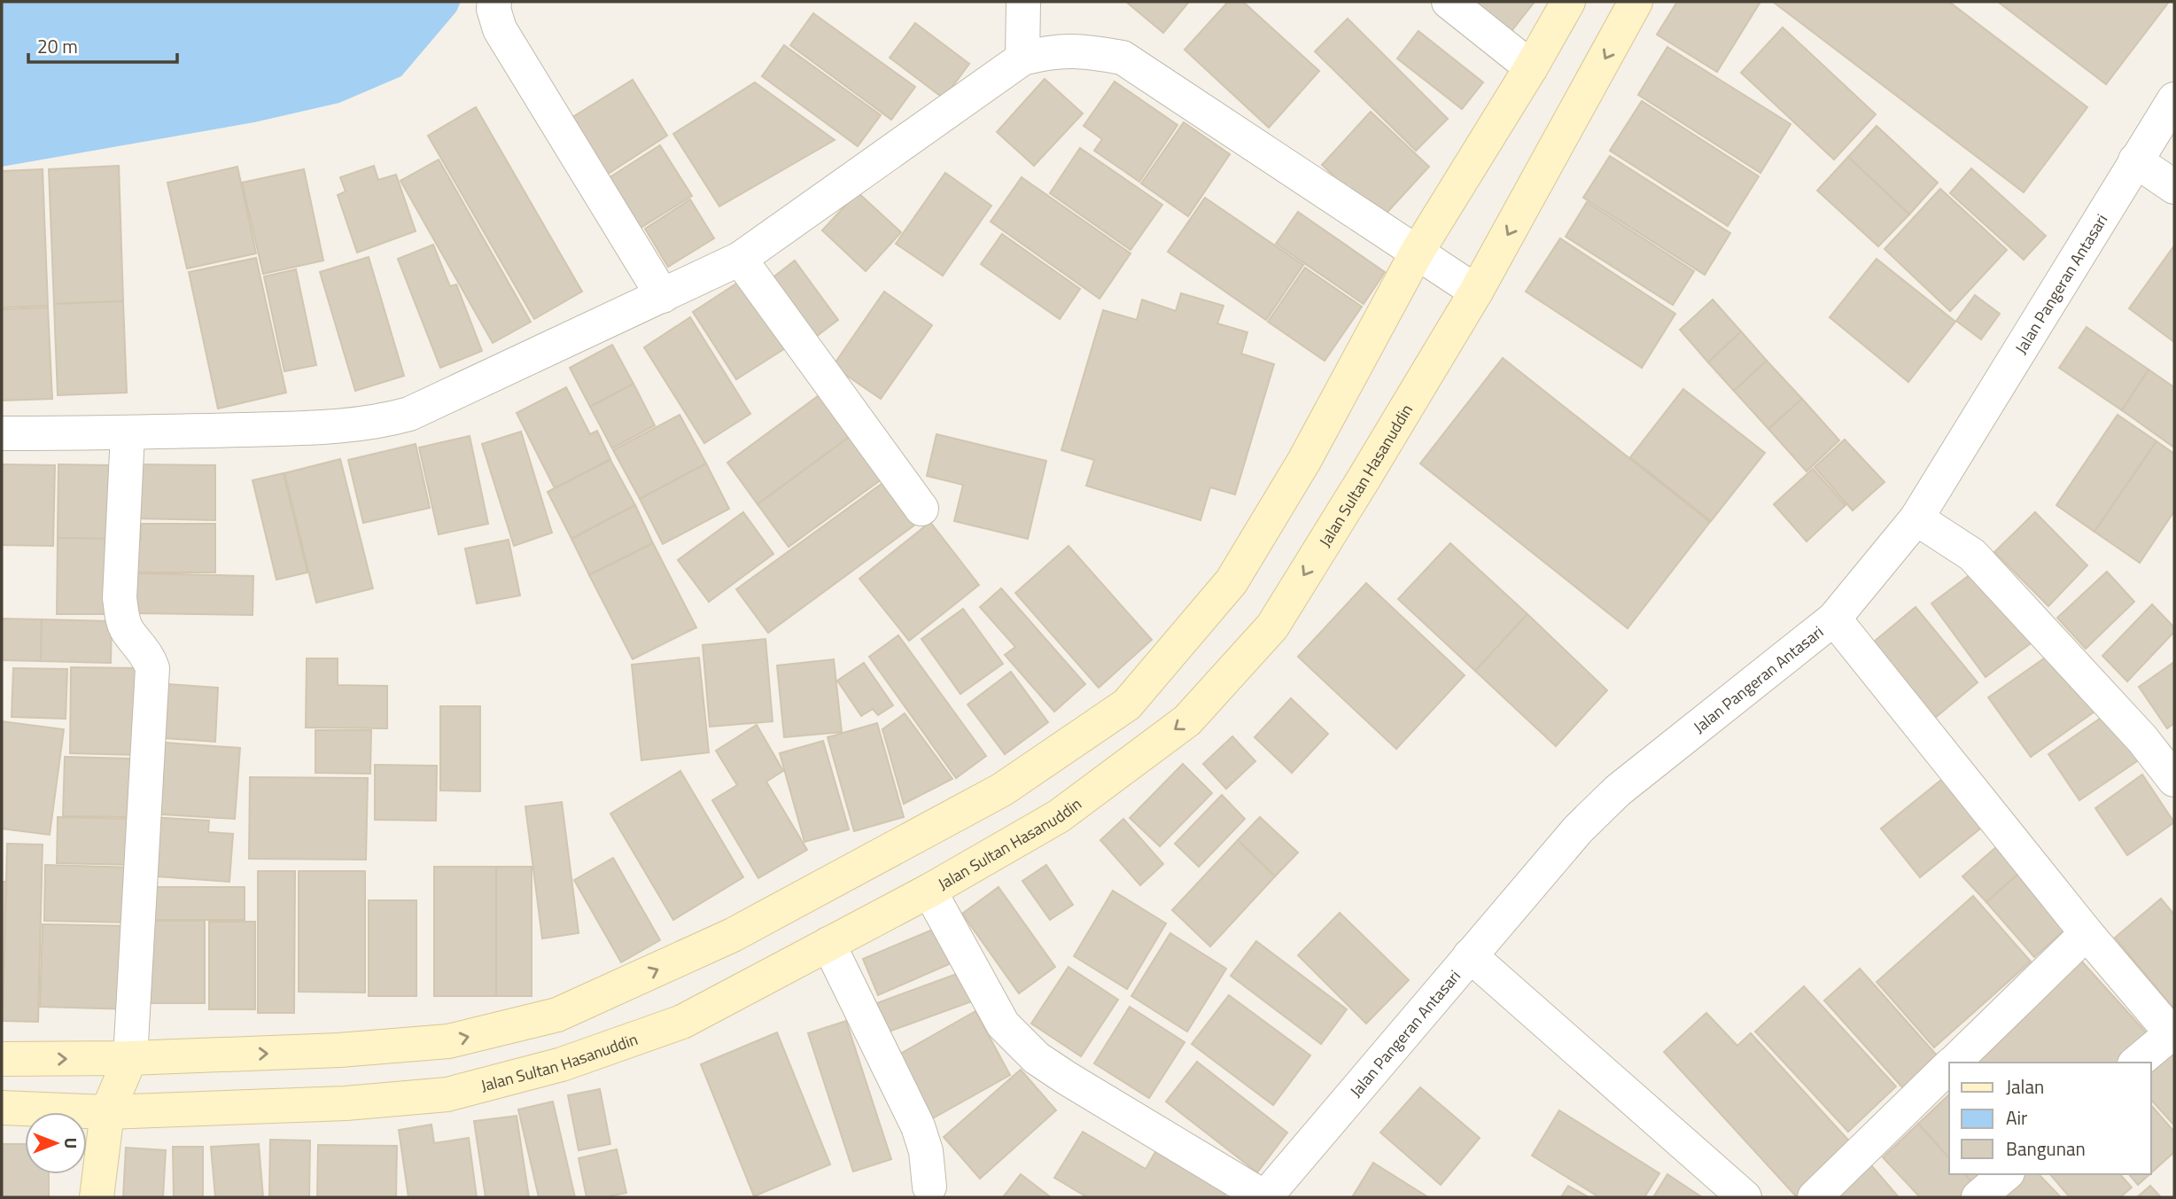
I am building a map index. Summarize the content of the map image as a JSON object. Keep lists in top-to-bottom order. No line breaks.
{"streets":{"street":["Jalan Pangeran Antasari","Jalan Sultan Hasanuddin"]},"one_way":["Jalan Sultan Hasanuddin"],"legend":["Jalan","Air","Bangunan"],"scale_bar":"20 m","north":"right"}
